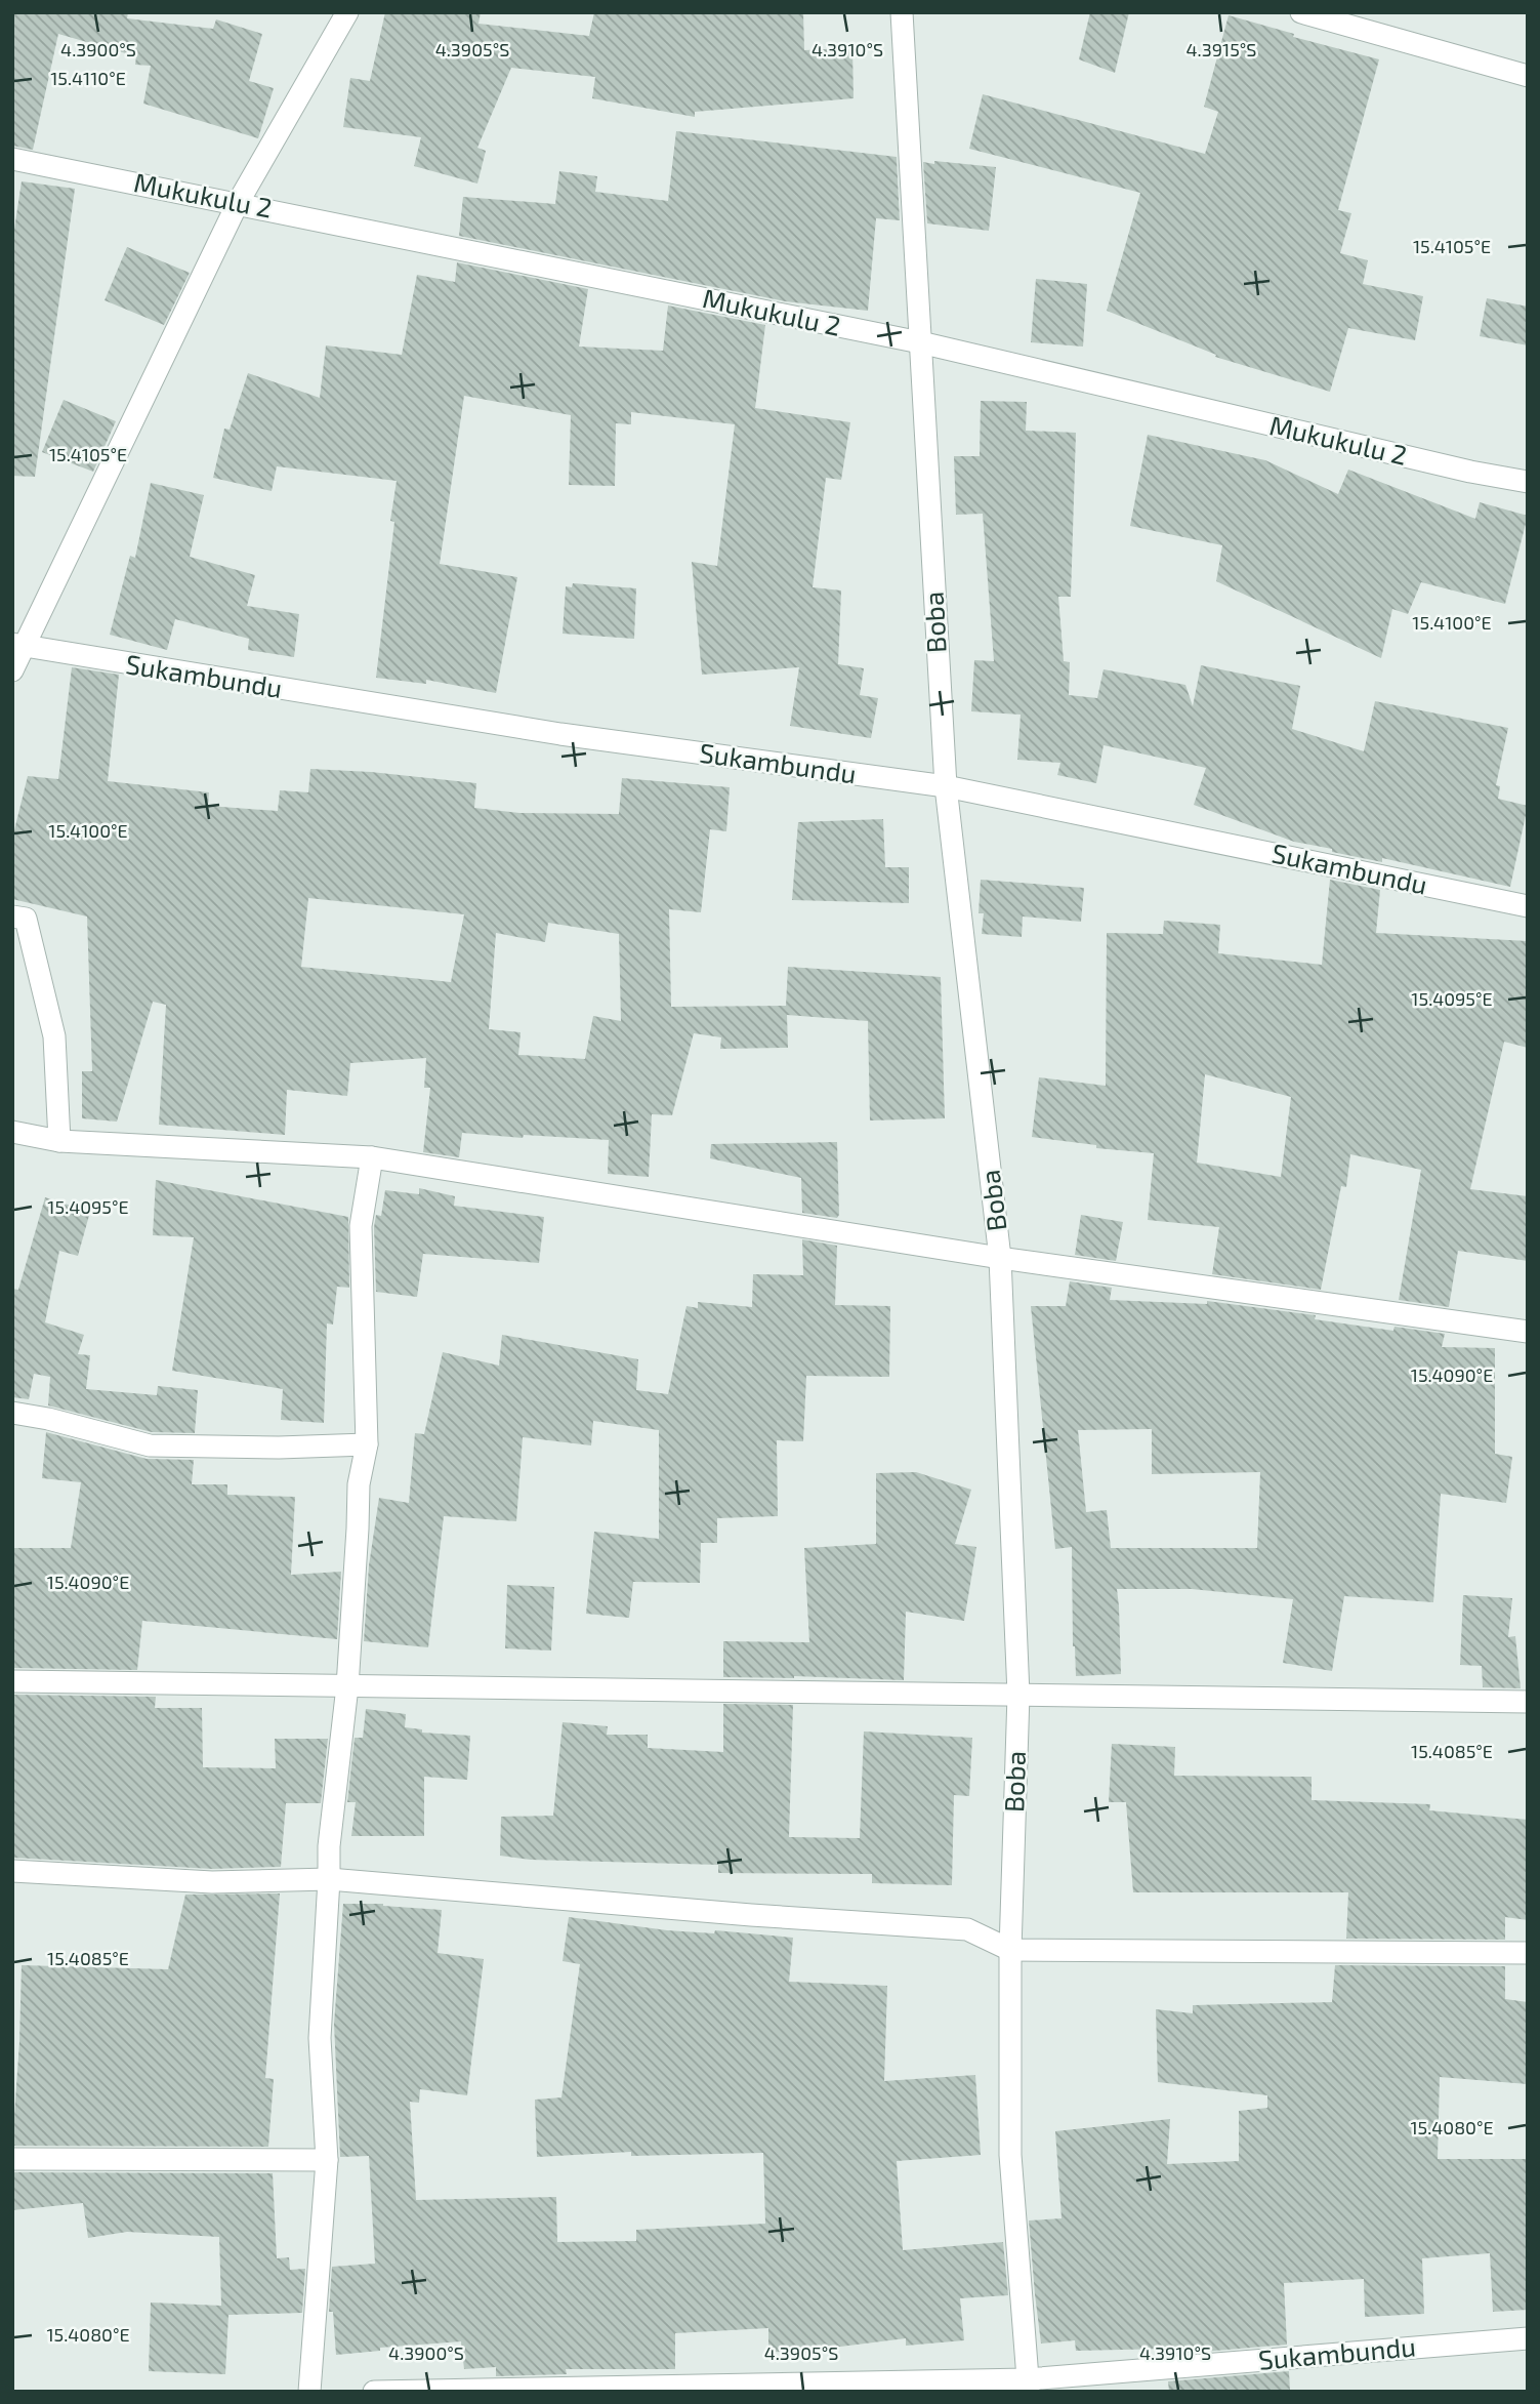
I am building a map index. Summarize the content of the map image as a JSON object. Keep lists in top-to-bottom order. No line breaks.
{"streets":{"street":["Mukukulu 2","Boba","Sukambundu"]},"crossings":[["Mukukulu 2","Boba"],["Boba","Sukambundu"]],"coordinates":["4.3900°S","4.3905°S","4.3910°S","4.3915°S","15.4110°E","15.4105°E","15.4100°E","15.4095°E","15.4090°E","15.4085°E","15.4080°E"]}
